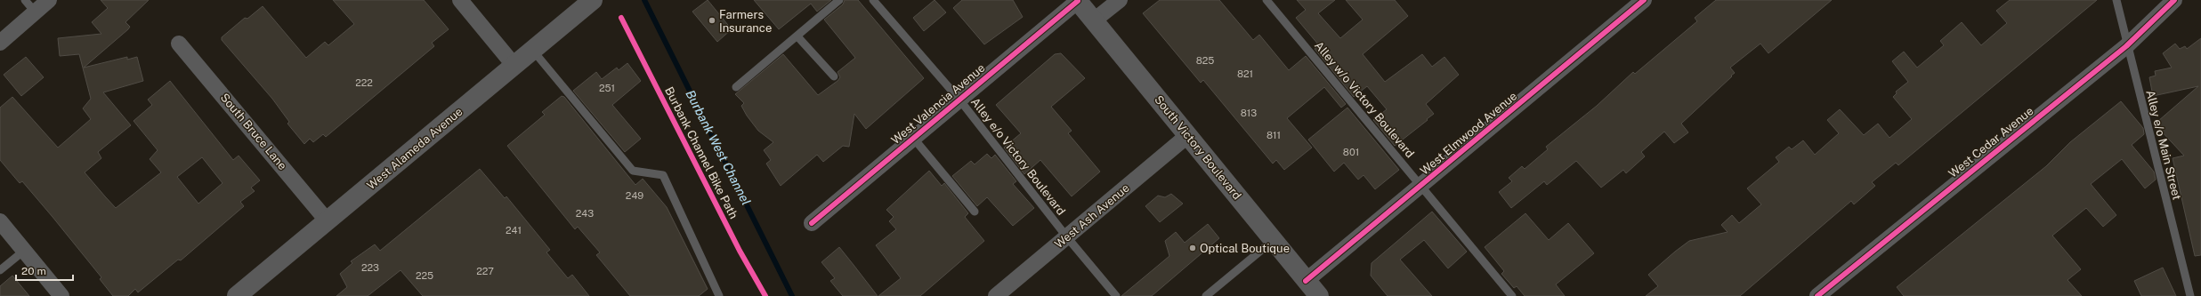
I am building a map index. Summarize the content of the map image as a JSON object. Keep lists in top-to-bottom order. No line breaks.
{"streets":{"main road":["South Victory Boulevard","West Alameda Avenue"],"street":["West Valencia Avenue","South Bruce Lane","West Elmwood Avenue","West Cedar Avenue","West Ash Avenue"],"lane":["Alley w/o Victory Boulevard","Alley e/o Main Street","Alley e/o Victory Boulevard"],"cycle path":["Burbank Channel Bike Path"]},"crossings":[["Alley w/o Victory Boulevard","West Elmwood Avenue"],["West Valencia Avenue","South Victory Boulevard"],["West Valencia Avenue","Alley e/o Victory Boulevard"],["South Bruce Lane","West Alameda Avenue"],["West Elmwood Avenue","South Victory Boulevard"],["West Cedar Avenue","Alley e/o Main Street"],["South Victory Boulevard","West Ash Avenue"],["Alley e/o Victory Boulevard","West Ash Avenue"]],"water":["Burbank West Channel"],"places":["Farmers Insurance","Optical Boutique"],"house_numbers":["825","821","222","251","813","811","801","249","243","241","223","227","225"],"scale_bar":"20 m"}
